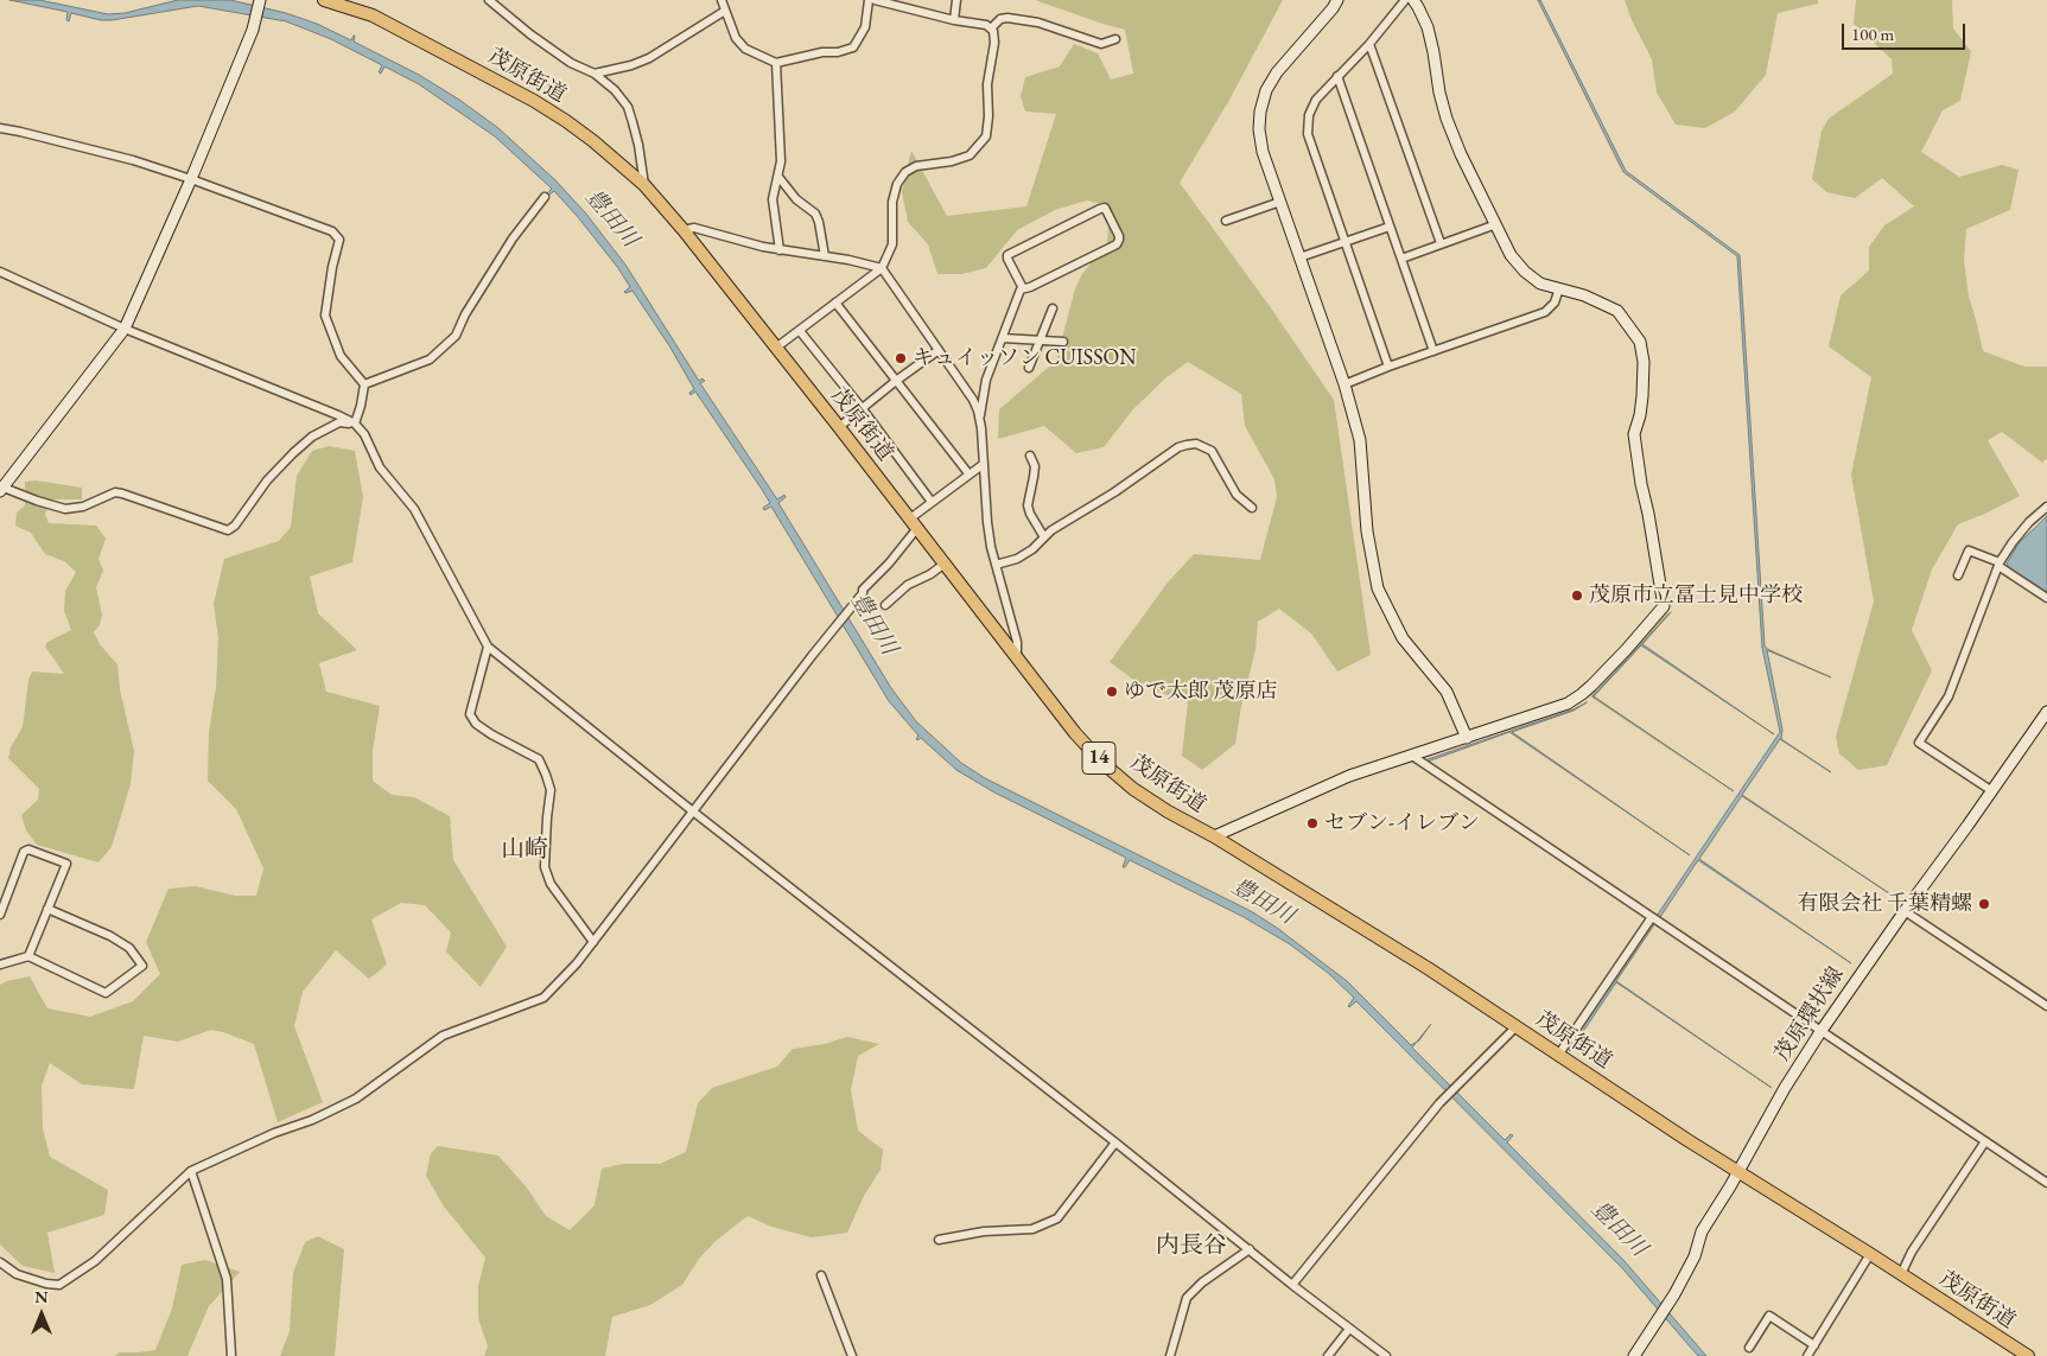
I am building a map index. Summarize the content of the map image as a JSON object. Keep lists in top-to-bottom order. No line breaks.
{"streets":{"main road":["茂原街道","14"],"street":["茂原環状線"]},"crossings":[["茂原街道","茂原環状線"]],"districts":["山崎","内長谷"],"water":["豊田川"],"places":["キュイッソン CUISSON","茂原市立冨士見中学校","ゆで太郎 茂原店","セブン-イレブン","有限会社 千葉精螺"],"scale_bar":"100 m","north":"top"}
